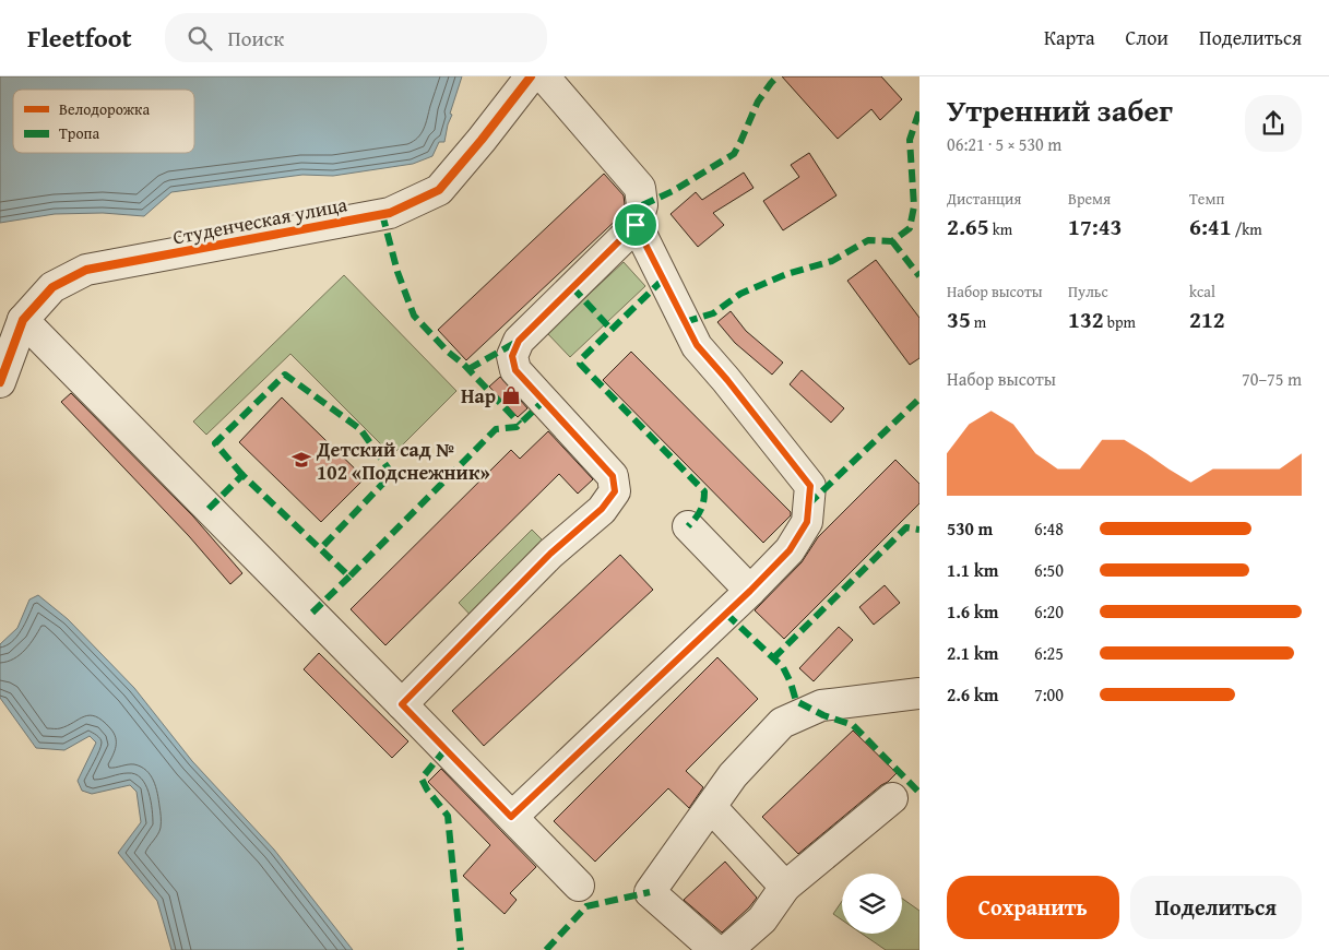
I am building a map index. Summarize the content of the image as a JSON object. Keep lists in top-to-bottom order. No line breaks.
{"streets":{"street":["Студенческая улица"]},"places":{"shop":["Нар"],"school or university":["Детский сад № 102 «Подснежник»"]},"legend":["Велодорожка","Тропа"],"page":{"header":"Fleetfoot","search":"Поиск","nav":["Карта","Слои","Поделиться"],"heading":["Утренний забег","06:21 · 5 × 530 m"],"stats":[["Дистанция","2.65 km"],["Время","17:43"],["Темп","6:41 /km"],["Набор высоты","35 m"],["Пульс","132 bpm"],["kcal","212"]],"chart":["Набор высоты","70–75 m"],"list":[{"name":"530 m","note":"6:48"},{"name":"1.1 km","note":"6:50"},{"name":"1.6 km","note":"6:20"},{"name":"2.1 km","note":"6:25"},{"name":"2.6 km","note":"7:00"}],"buttons":["Сохранить","Поделиться"]}}
